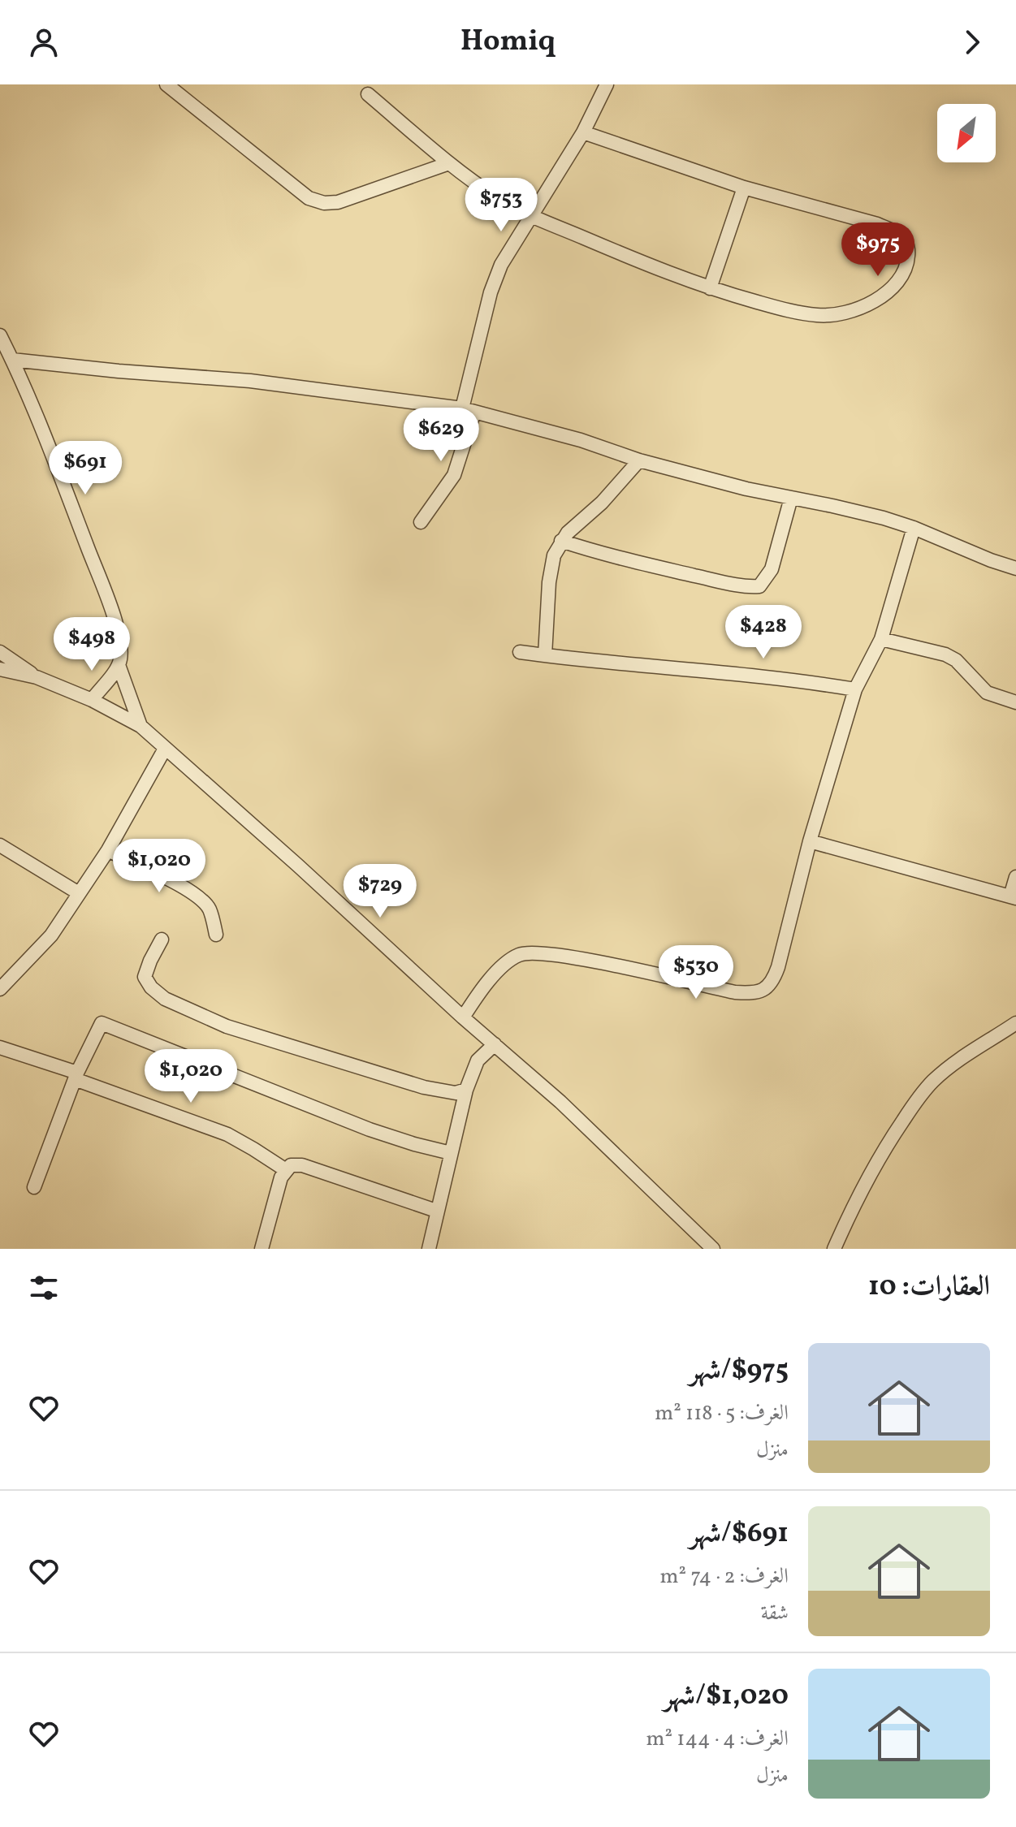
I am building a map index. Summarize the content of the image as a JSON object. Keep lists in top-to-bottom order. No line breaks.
{"north":"bottom left","page":{"header":"Homiq","price":["$753","$975","$629","$691","$428","$498","$1,020","$729","$530","$1,020"],"heading":"العقارات: 10","list":[{"name":"$975/شهر","note":"الغرف: 5 · 118 m² · منزل"},{"name":"$691/شهر","note":"الغرف: 2 · 74 m² · شقة"},{"name":"$1,020/شهر","note":"الغرف: 4 · 144 m² · منزل"}]}}
